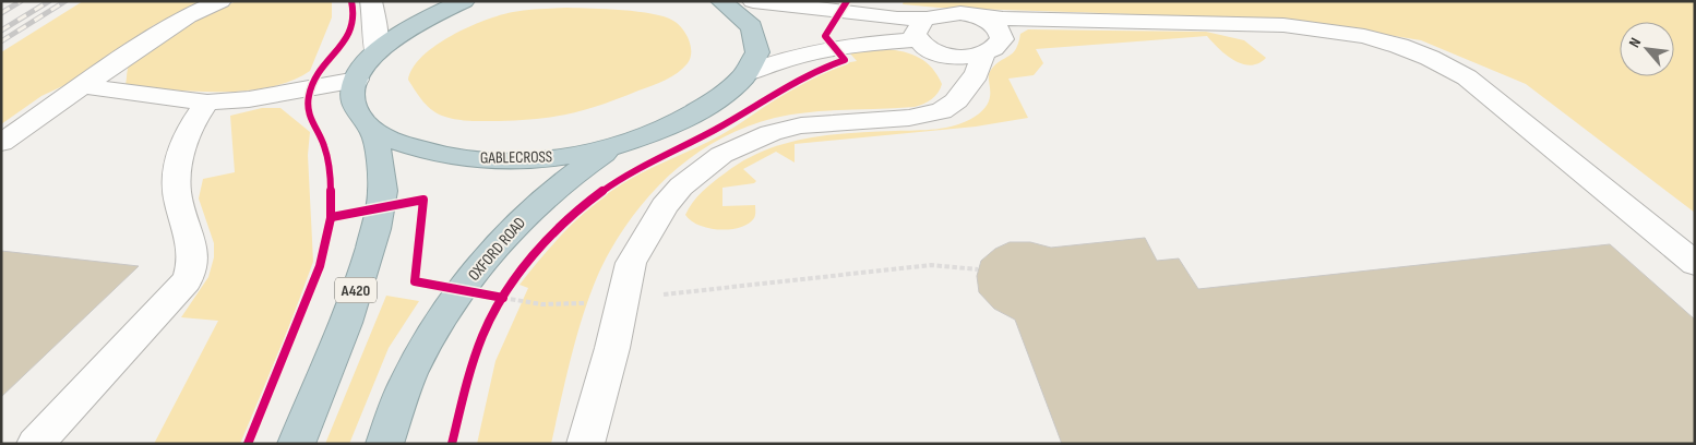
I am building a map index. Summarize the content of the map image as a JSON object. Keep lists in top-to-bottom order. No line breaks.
{"streets":{"highway":["GABLECROSS","OXFORD ROAD","A420"]},"crossings":[["GABLECROSS","OXFORD ROAD"],["GABLECROSS","A420"]],"north":"top left"}
